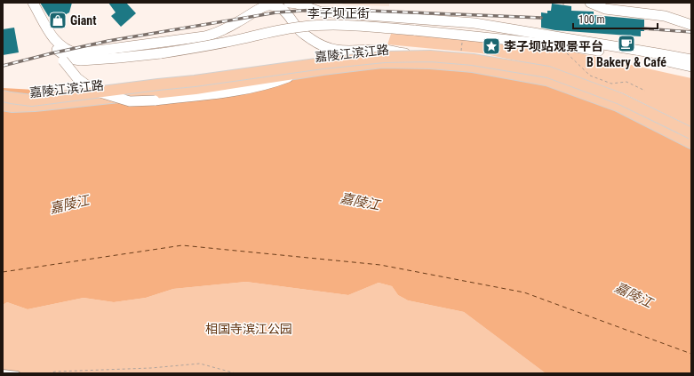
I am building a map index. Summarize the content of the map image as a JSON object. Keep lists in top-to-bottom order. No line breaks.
{"streets":{"main road":["李子坝正街","嘉陵江滨江路"]},"water":["嘉陵江"],"parks":["相国寺滨江公园"],"places":{"shop":["Giant"],"cafe":["B Bakery & Café"],"place":["李子坝站观景平台"]},"scale_bar":"100 m"}
